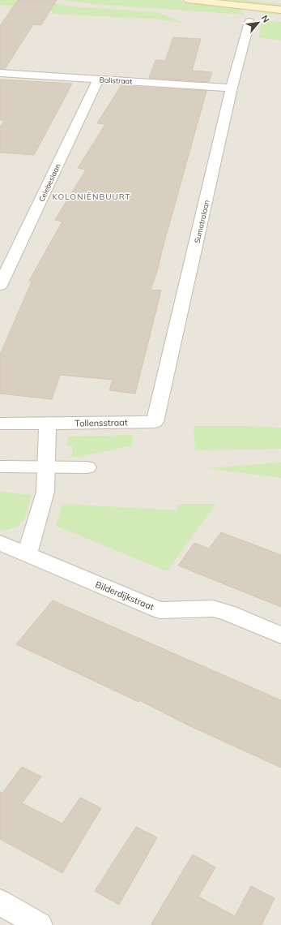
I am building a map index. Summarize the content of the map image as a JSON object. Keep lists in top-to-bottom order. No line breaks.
{"streets":{"street":["Balistraat","Celebeslaan","Sumatralaan","Tollensstraat","Bilderdijkstraat"]},"crossings":[["Balistraat","Celebeslaan"],["Balistraat","Sumatralaan"],["Sumatralaan","Tollensstraat"]],"districts":["KOLONIËNBUURT"],"north":"top right"}
